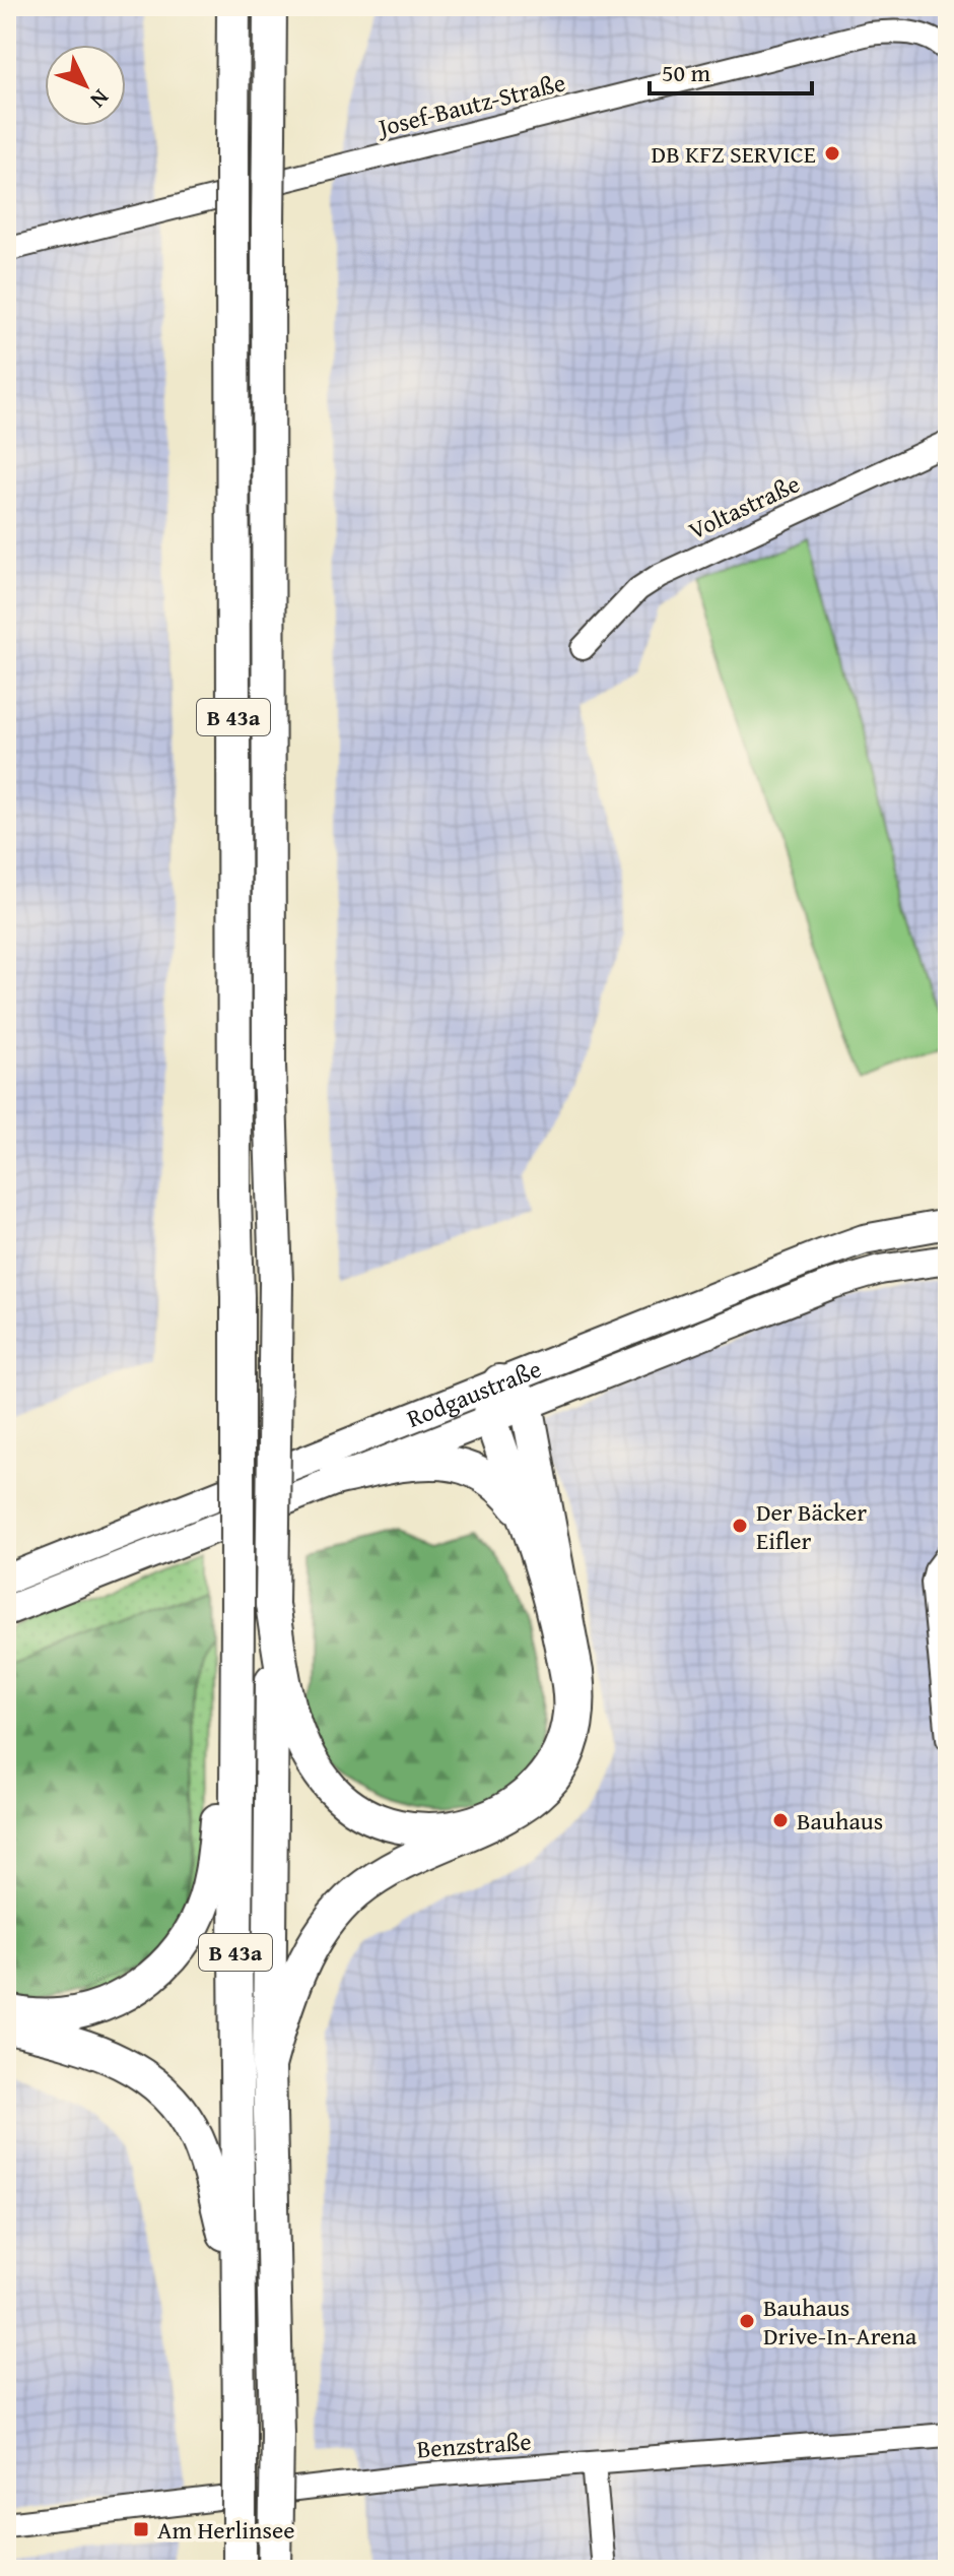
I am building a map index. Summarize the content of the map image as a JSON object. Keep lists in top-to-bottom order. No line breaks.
{"streets":{"highway":["B 43a"],"main road":["Rodgaustraße"],"street":["Josef-Bautz-Straße","Voltastraße","Benzstraße"]},"places":{"other":["DB KFZ SERVICE","Der Bäcker Eifler","Bauhaus","Bauhaus Drive-In-Arena"],"transit":["Am Herlinsee"]},"scale_bar":"50 m","north":"bottom right"}
